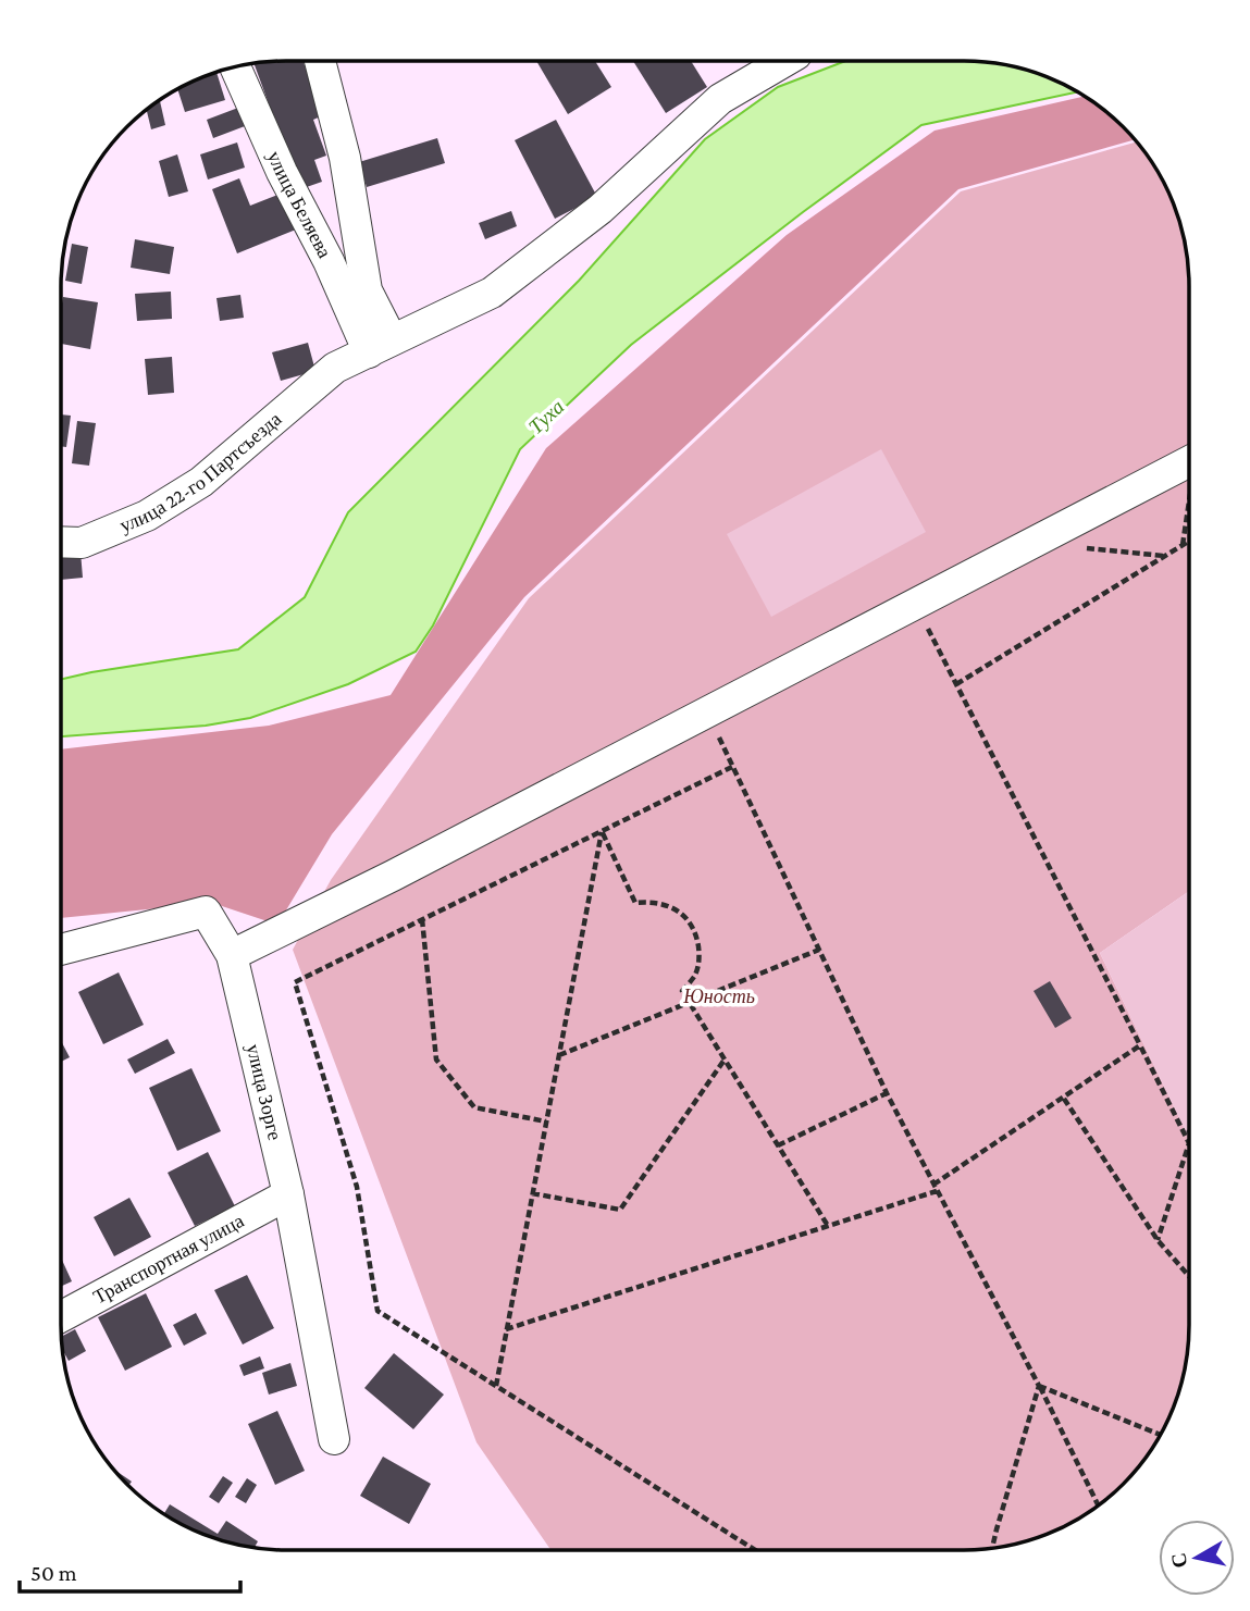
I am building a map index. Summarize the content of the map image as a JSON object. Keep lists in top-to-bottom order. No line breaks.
{"streets":{"street":["улица Беляева","улица 22-го Партсъезда","улица Зорге","Транспортная улица"]},"crossings":[["улица Беляева","улица 22-го Партсъезда"],["улица Зорге","Транспортная улица"]],"water":["Туха"],"parks":["Юность"],"scale_bar":"50 m","north":"left"}
